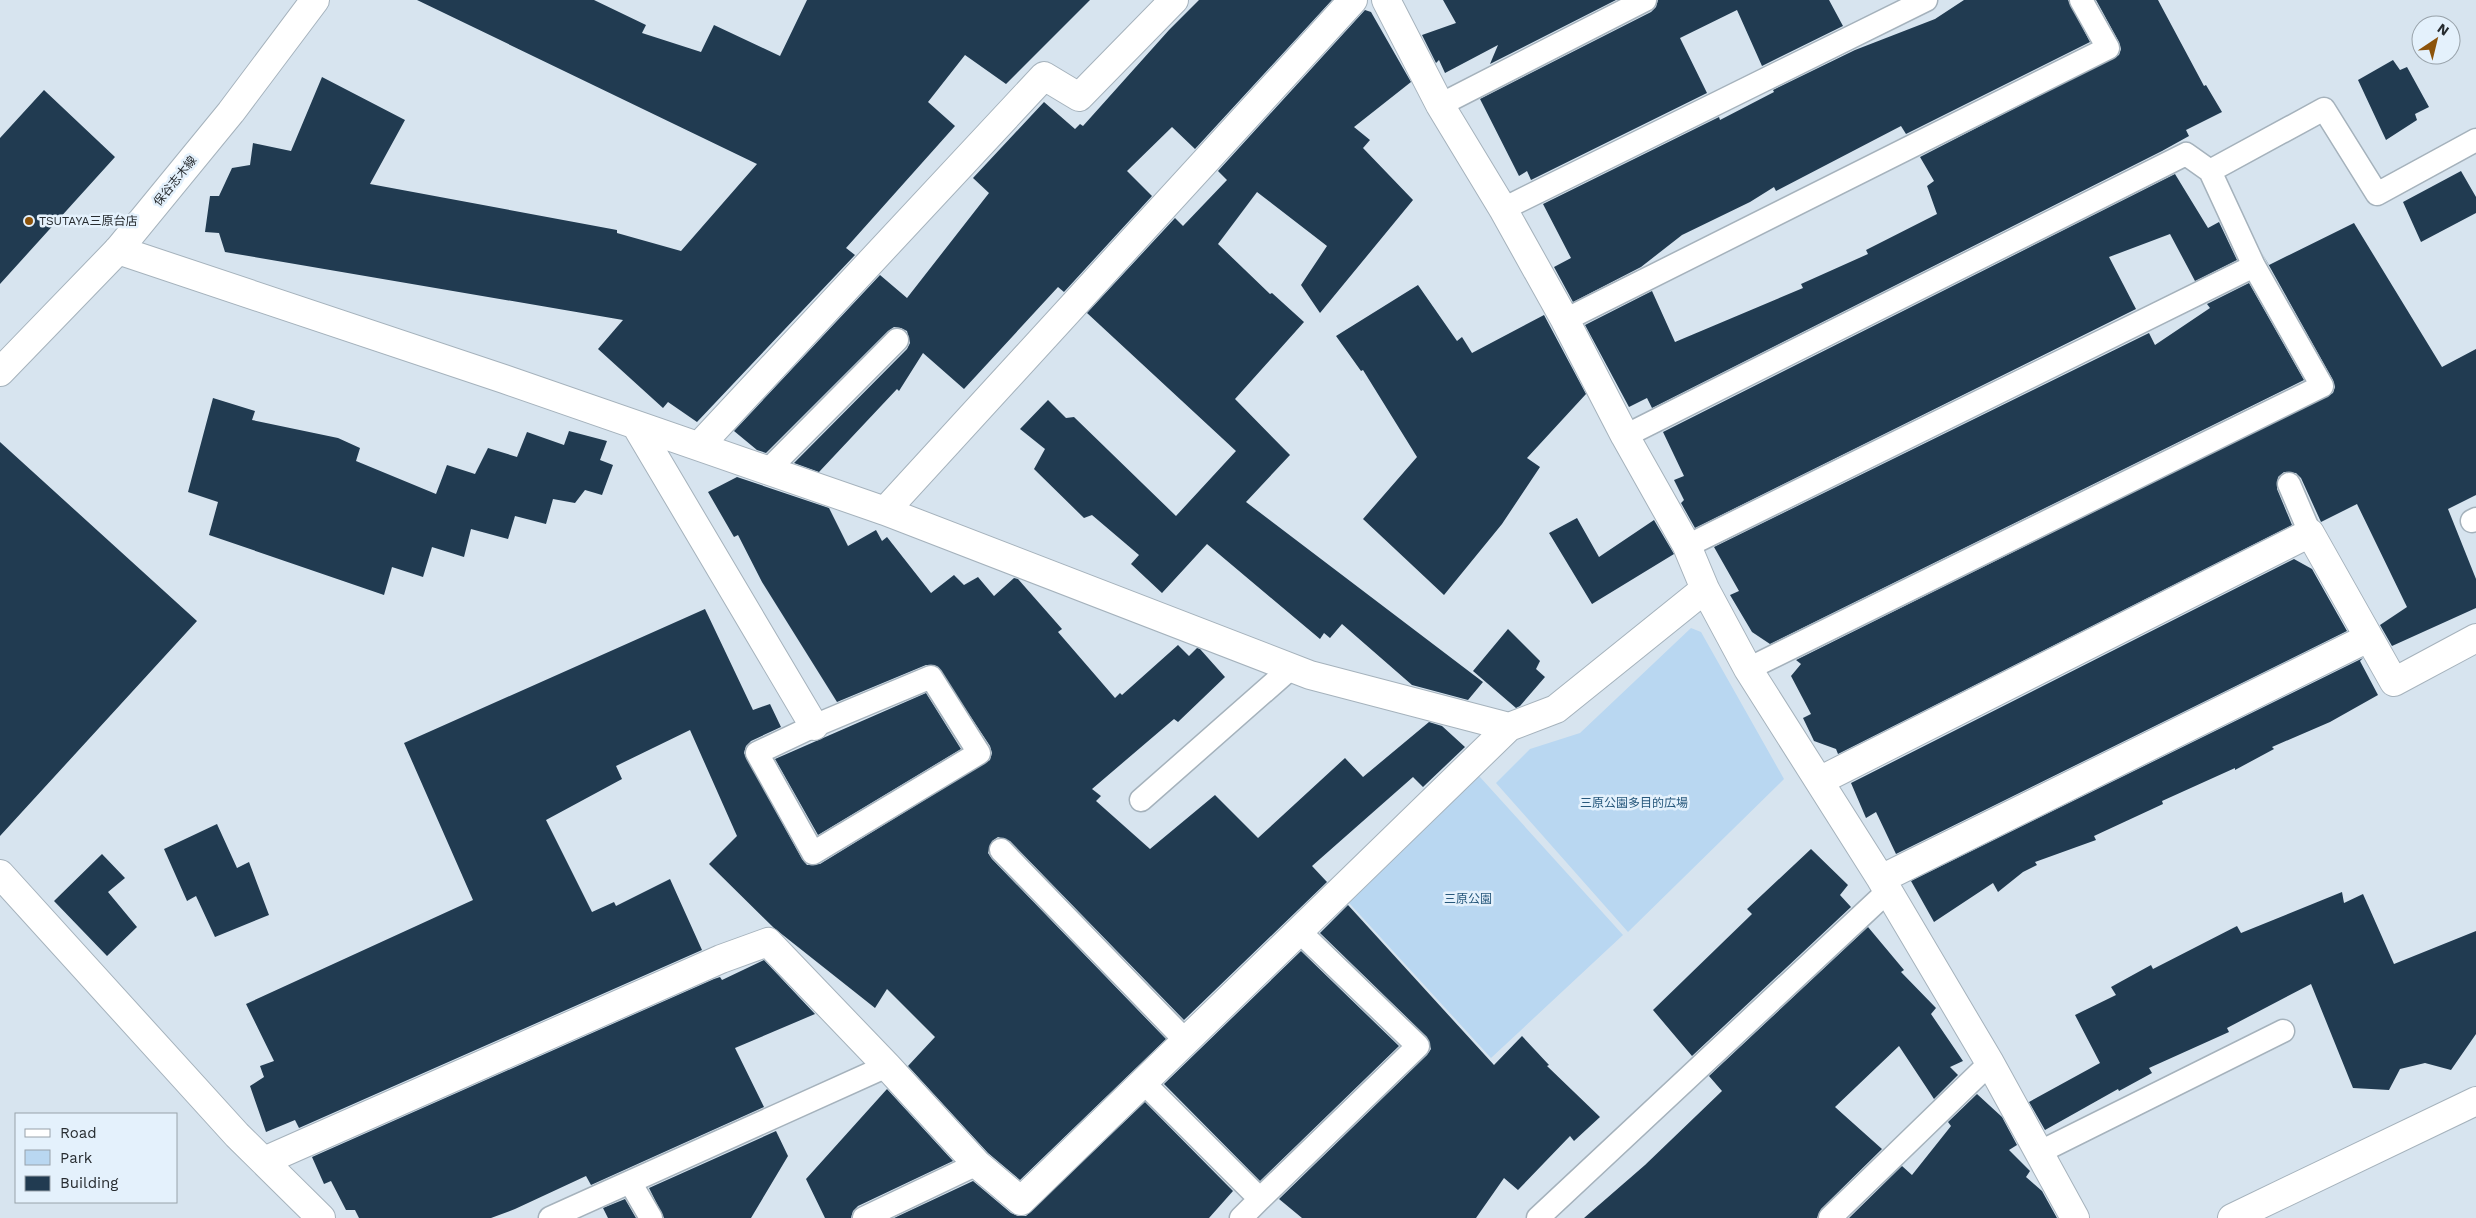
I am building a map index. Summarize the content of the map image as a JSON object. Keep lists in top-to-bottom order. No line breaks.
{"streets":{"street":["保谷志木線"]},"parks":["三原公園多目的広場","三原公園"],"places":["TSUTAYA三原台店"],"legend":["Road","Park","Building"],"north":"top right"}
